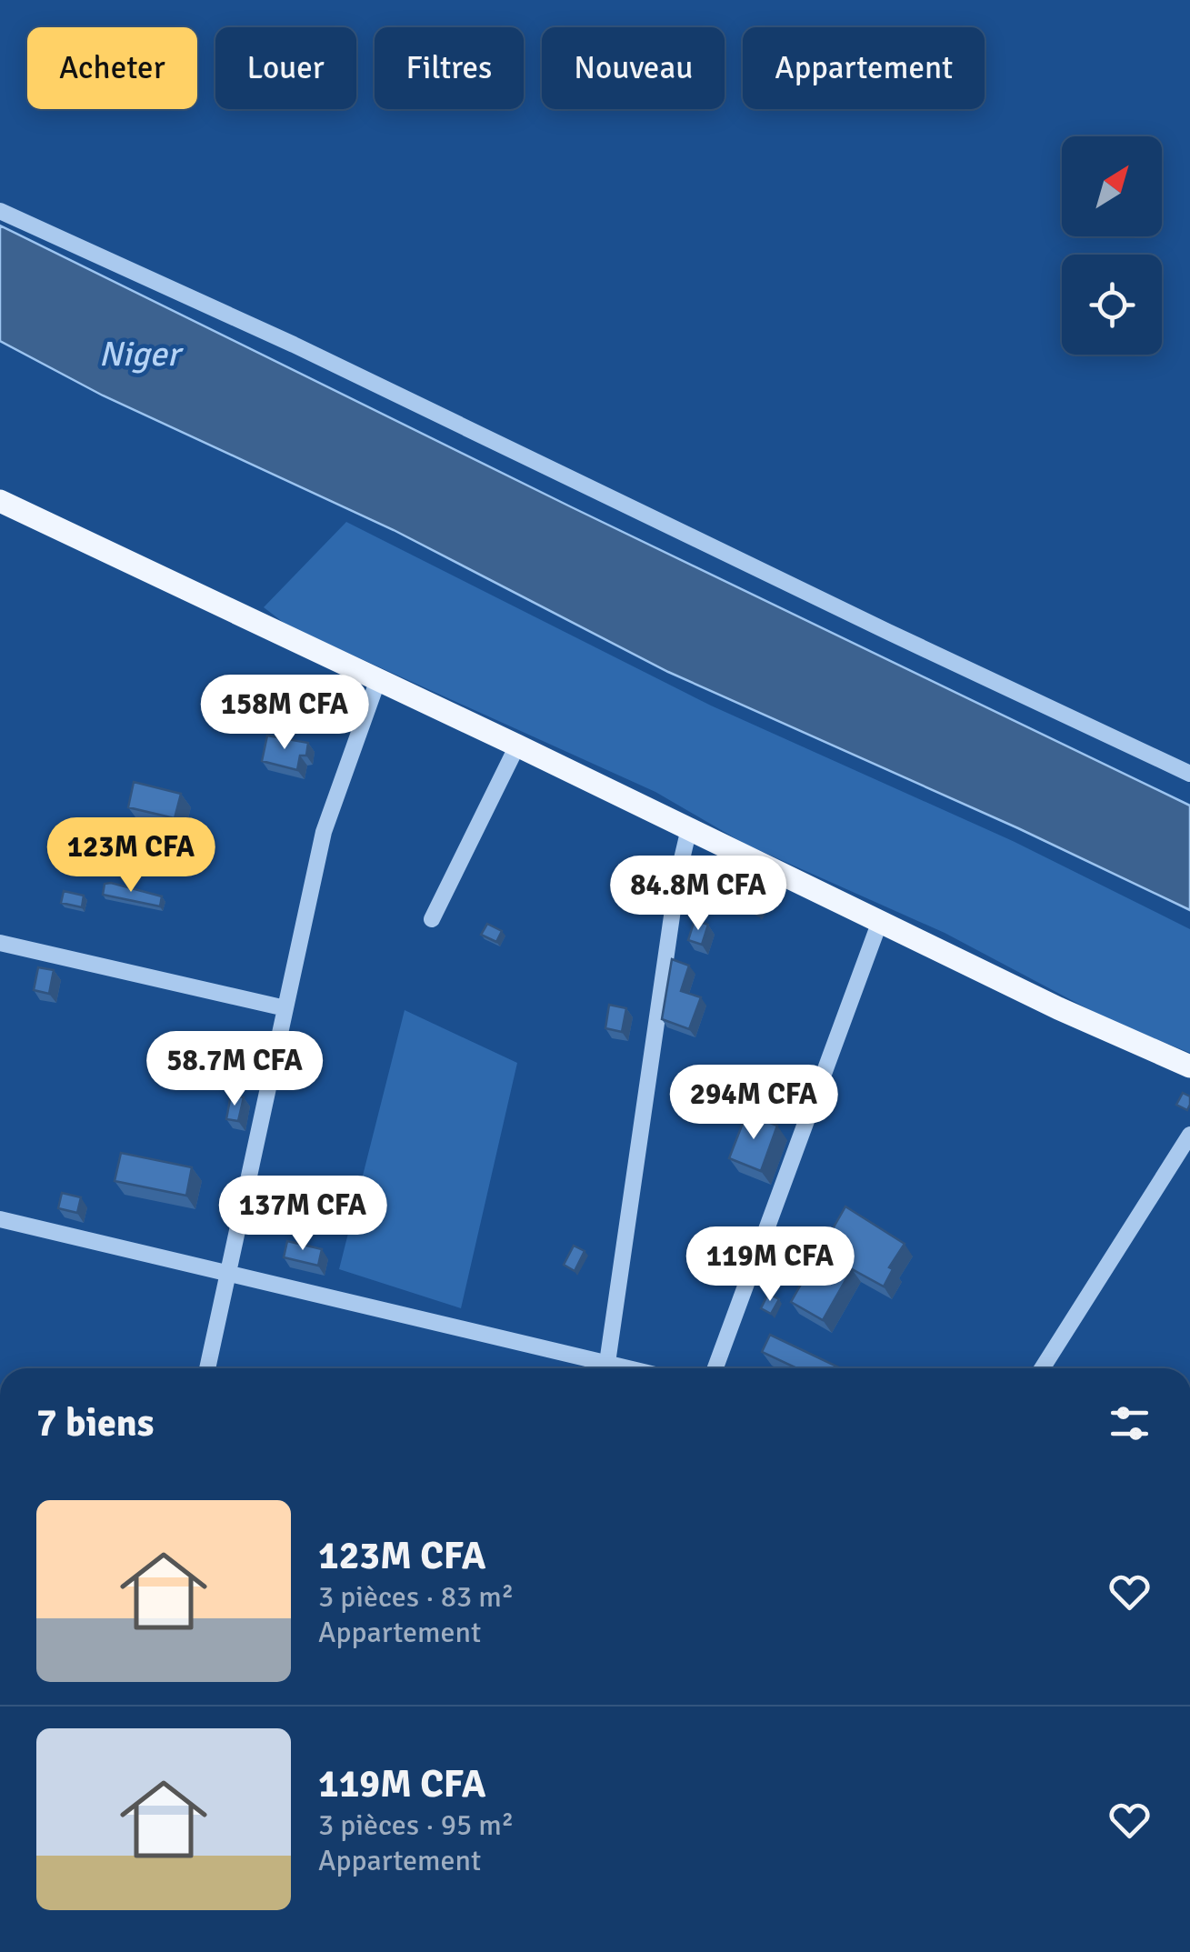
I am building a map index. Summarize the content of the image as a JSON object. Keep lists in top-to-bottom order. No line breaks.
{"water":["Niger"],"north":"top right","page":{"chip":["Acheter","Louer","Filtres","Nouveau","Appartement"],"price":["158M CFA","123M CFA","84.8M CFA","58.7M CFA","294M CFA","137M CFA","119M CFA"],"heading":"7 biens","list":[{"name":"123M CFA","note":"3 pièces · 83 m² · Appartement"},{"name":"119M CFA","note":"3 pièces · 95 m² · Appartement"}]}}
